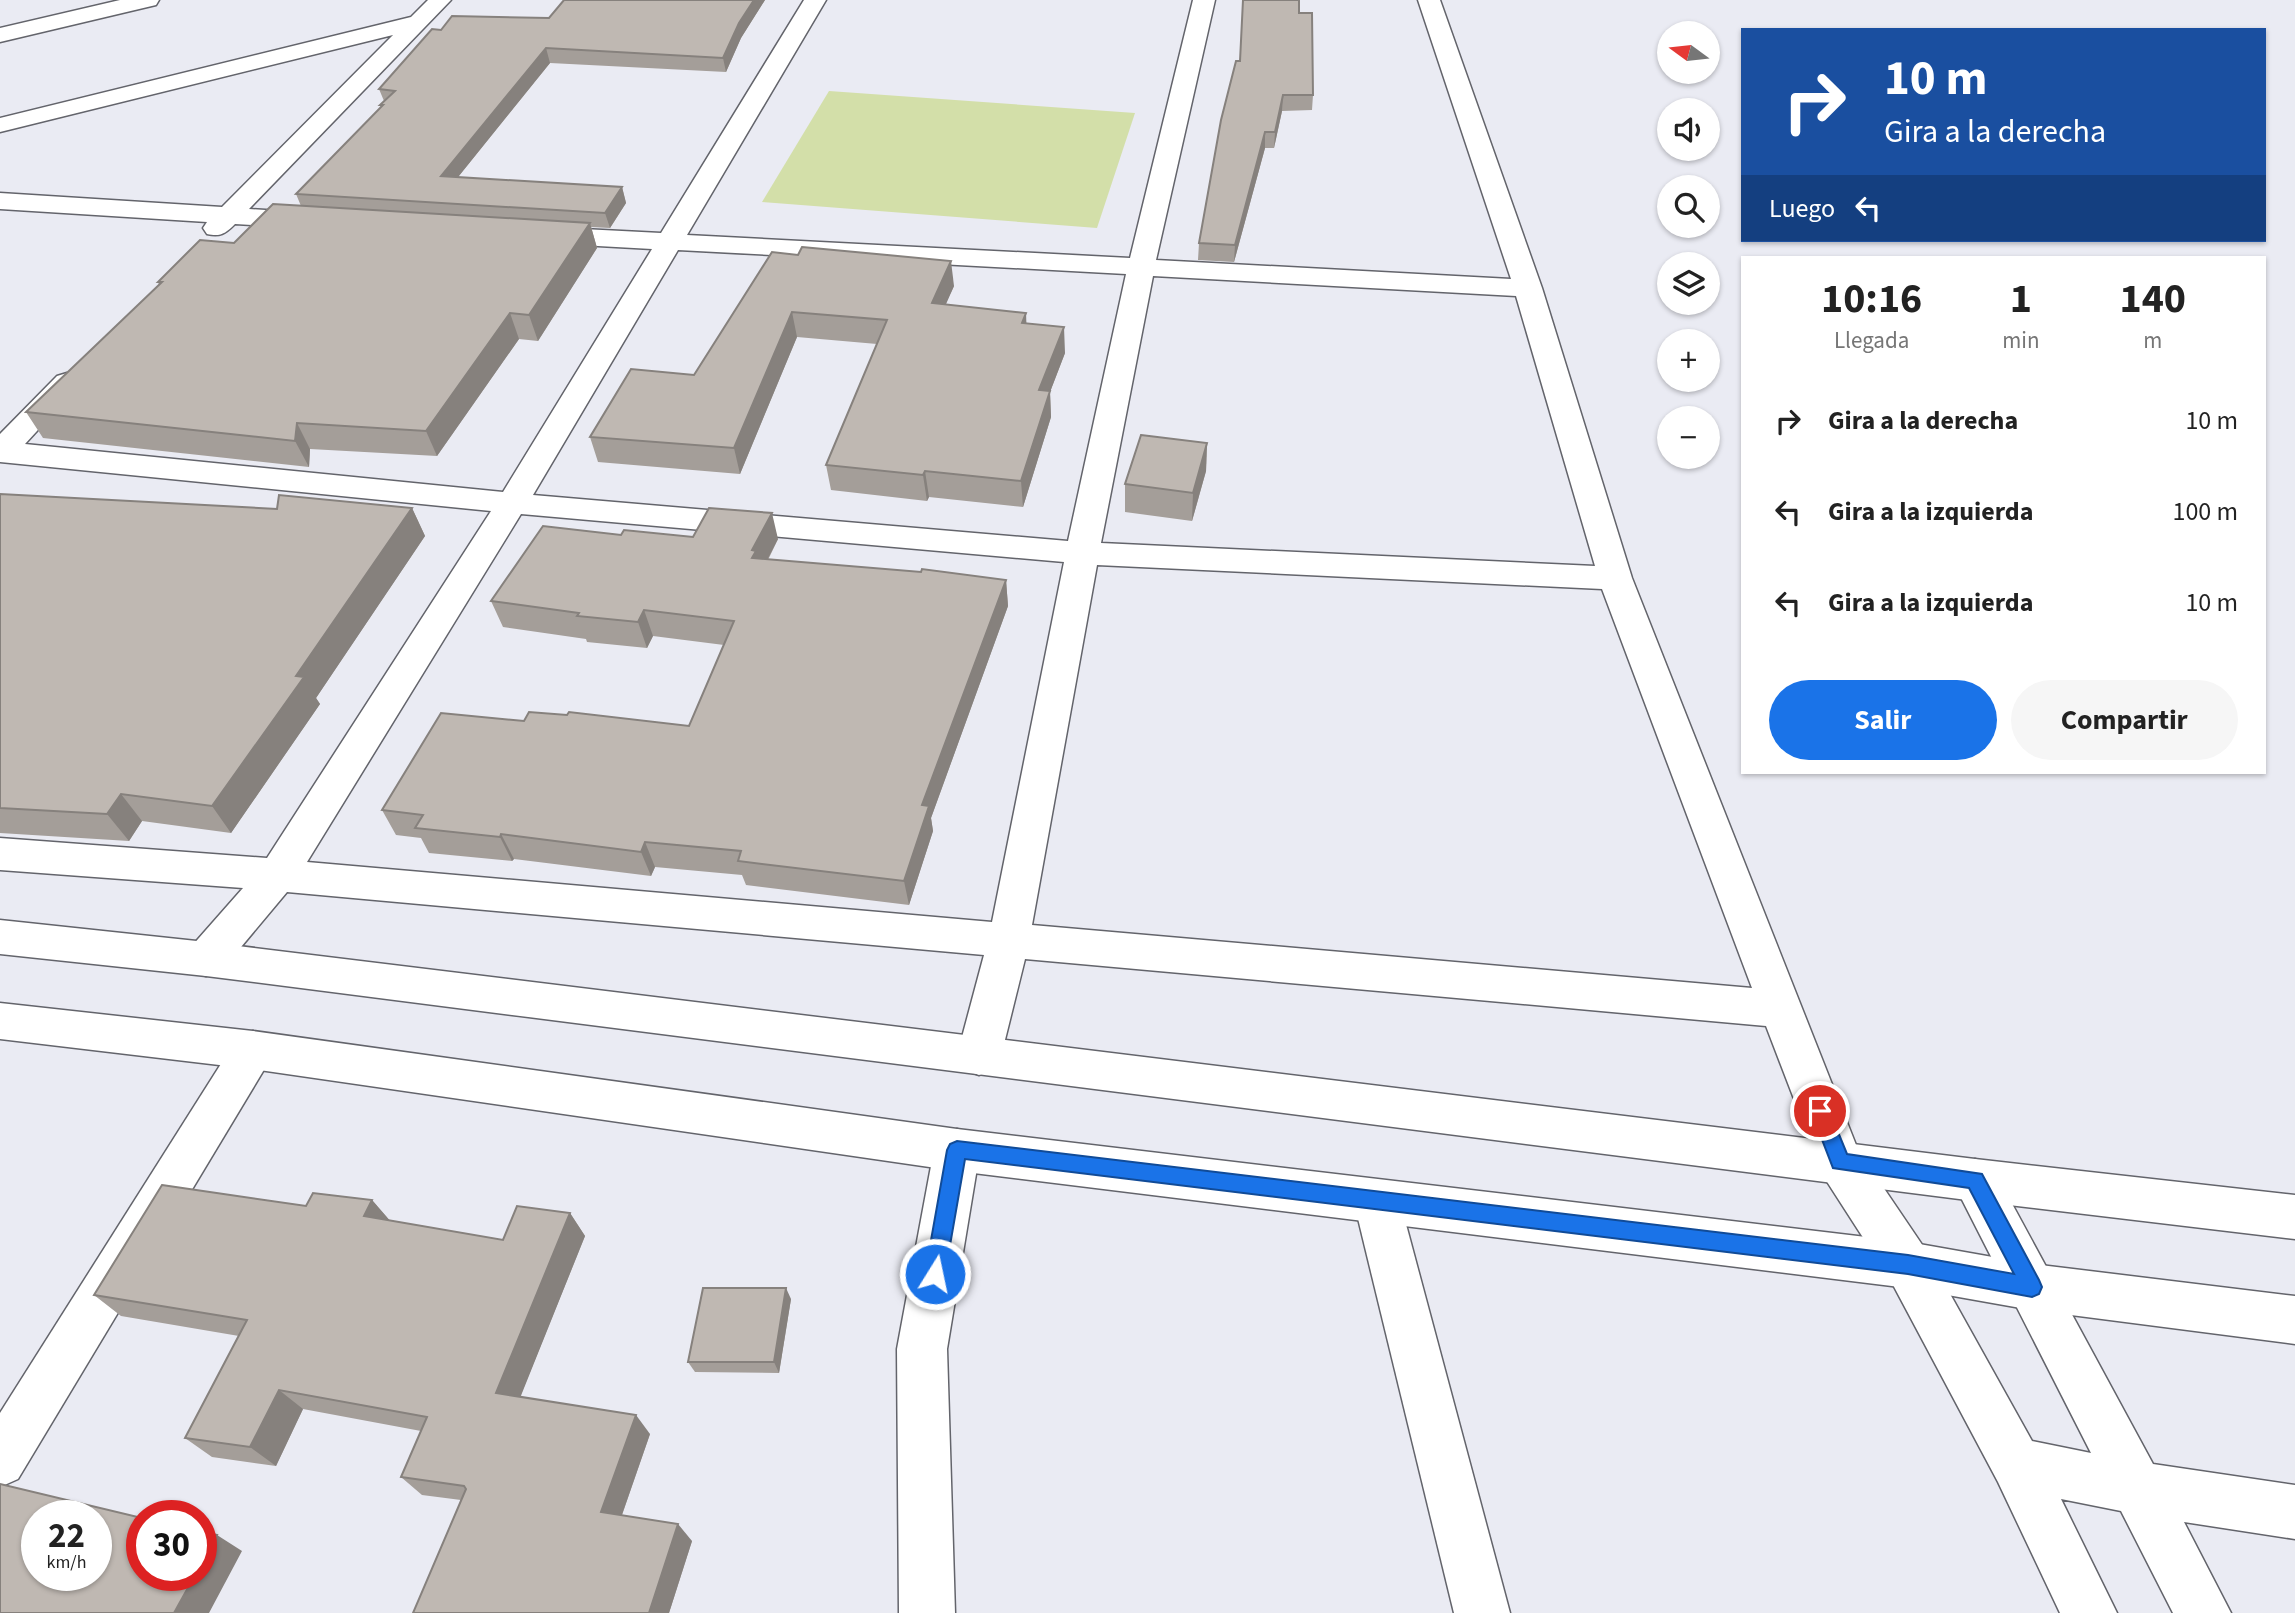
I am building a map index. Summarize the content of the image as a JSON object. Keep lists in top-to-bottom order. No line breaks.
{"north":"left","page":{"map_buttons":["+","−"],"turn":["10 m","Gira a la derecha"],"then":"Luego","eta":["10:16","Llegada","1","min","140","m"],"list":[{"name":"Gira a la derecha","value":"10 m"},{"name":"Gira a la izquierda","value":"100 m"},{"name":"Gira a la izquierda","value":"10 m"}],"buttons":["Salir","Compartir"],"speed":"22 km/h","limit":"30"}}
